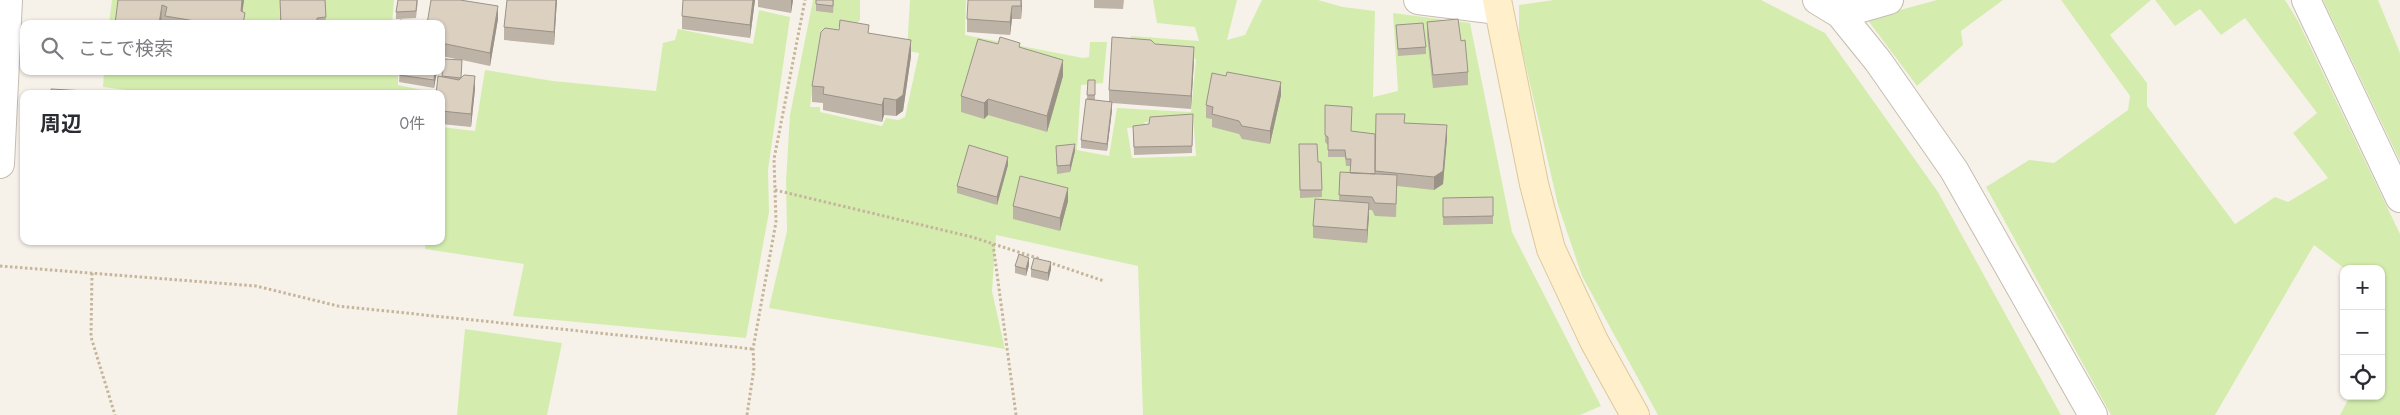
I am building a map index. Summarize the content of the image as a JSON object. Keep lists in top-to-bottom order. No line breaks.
{"page":{"search":"ここで検索","heading":["周辺","0件"],"map_buttons":["+","−"]}}
